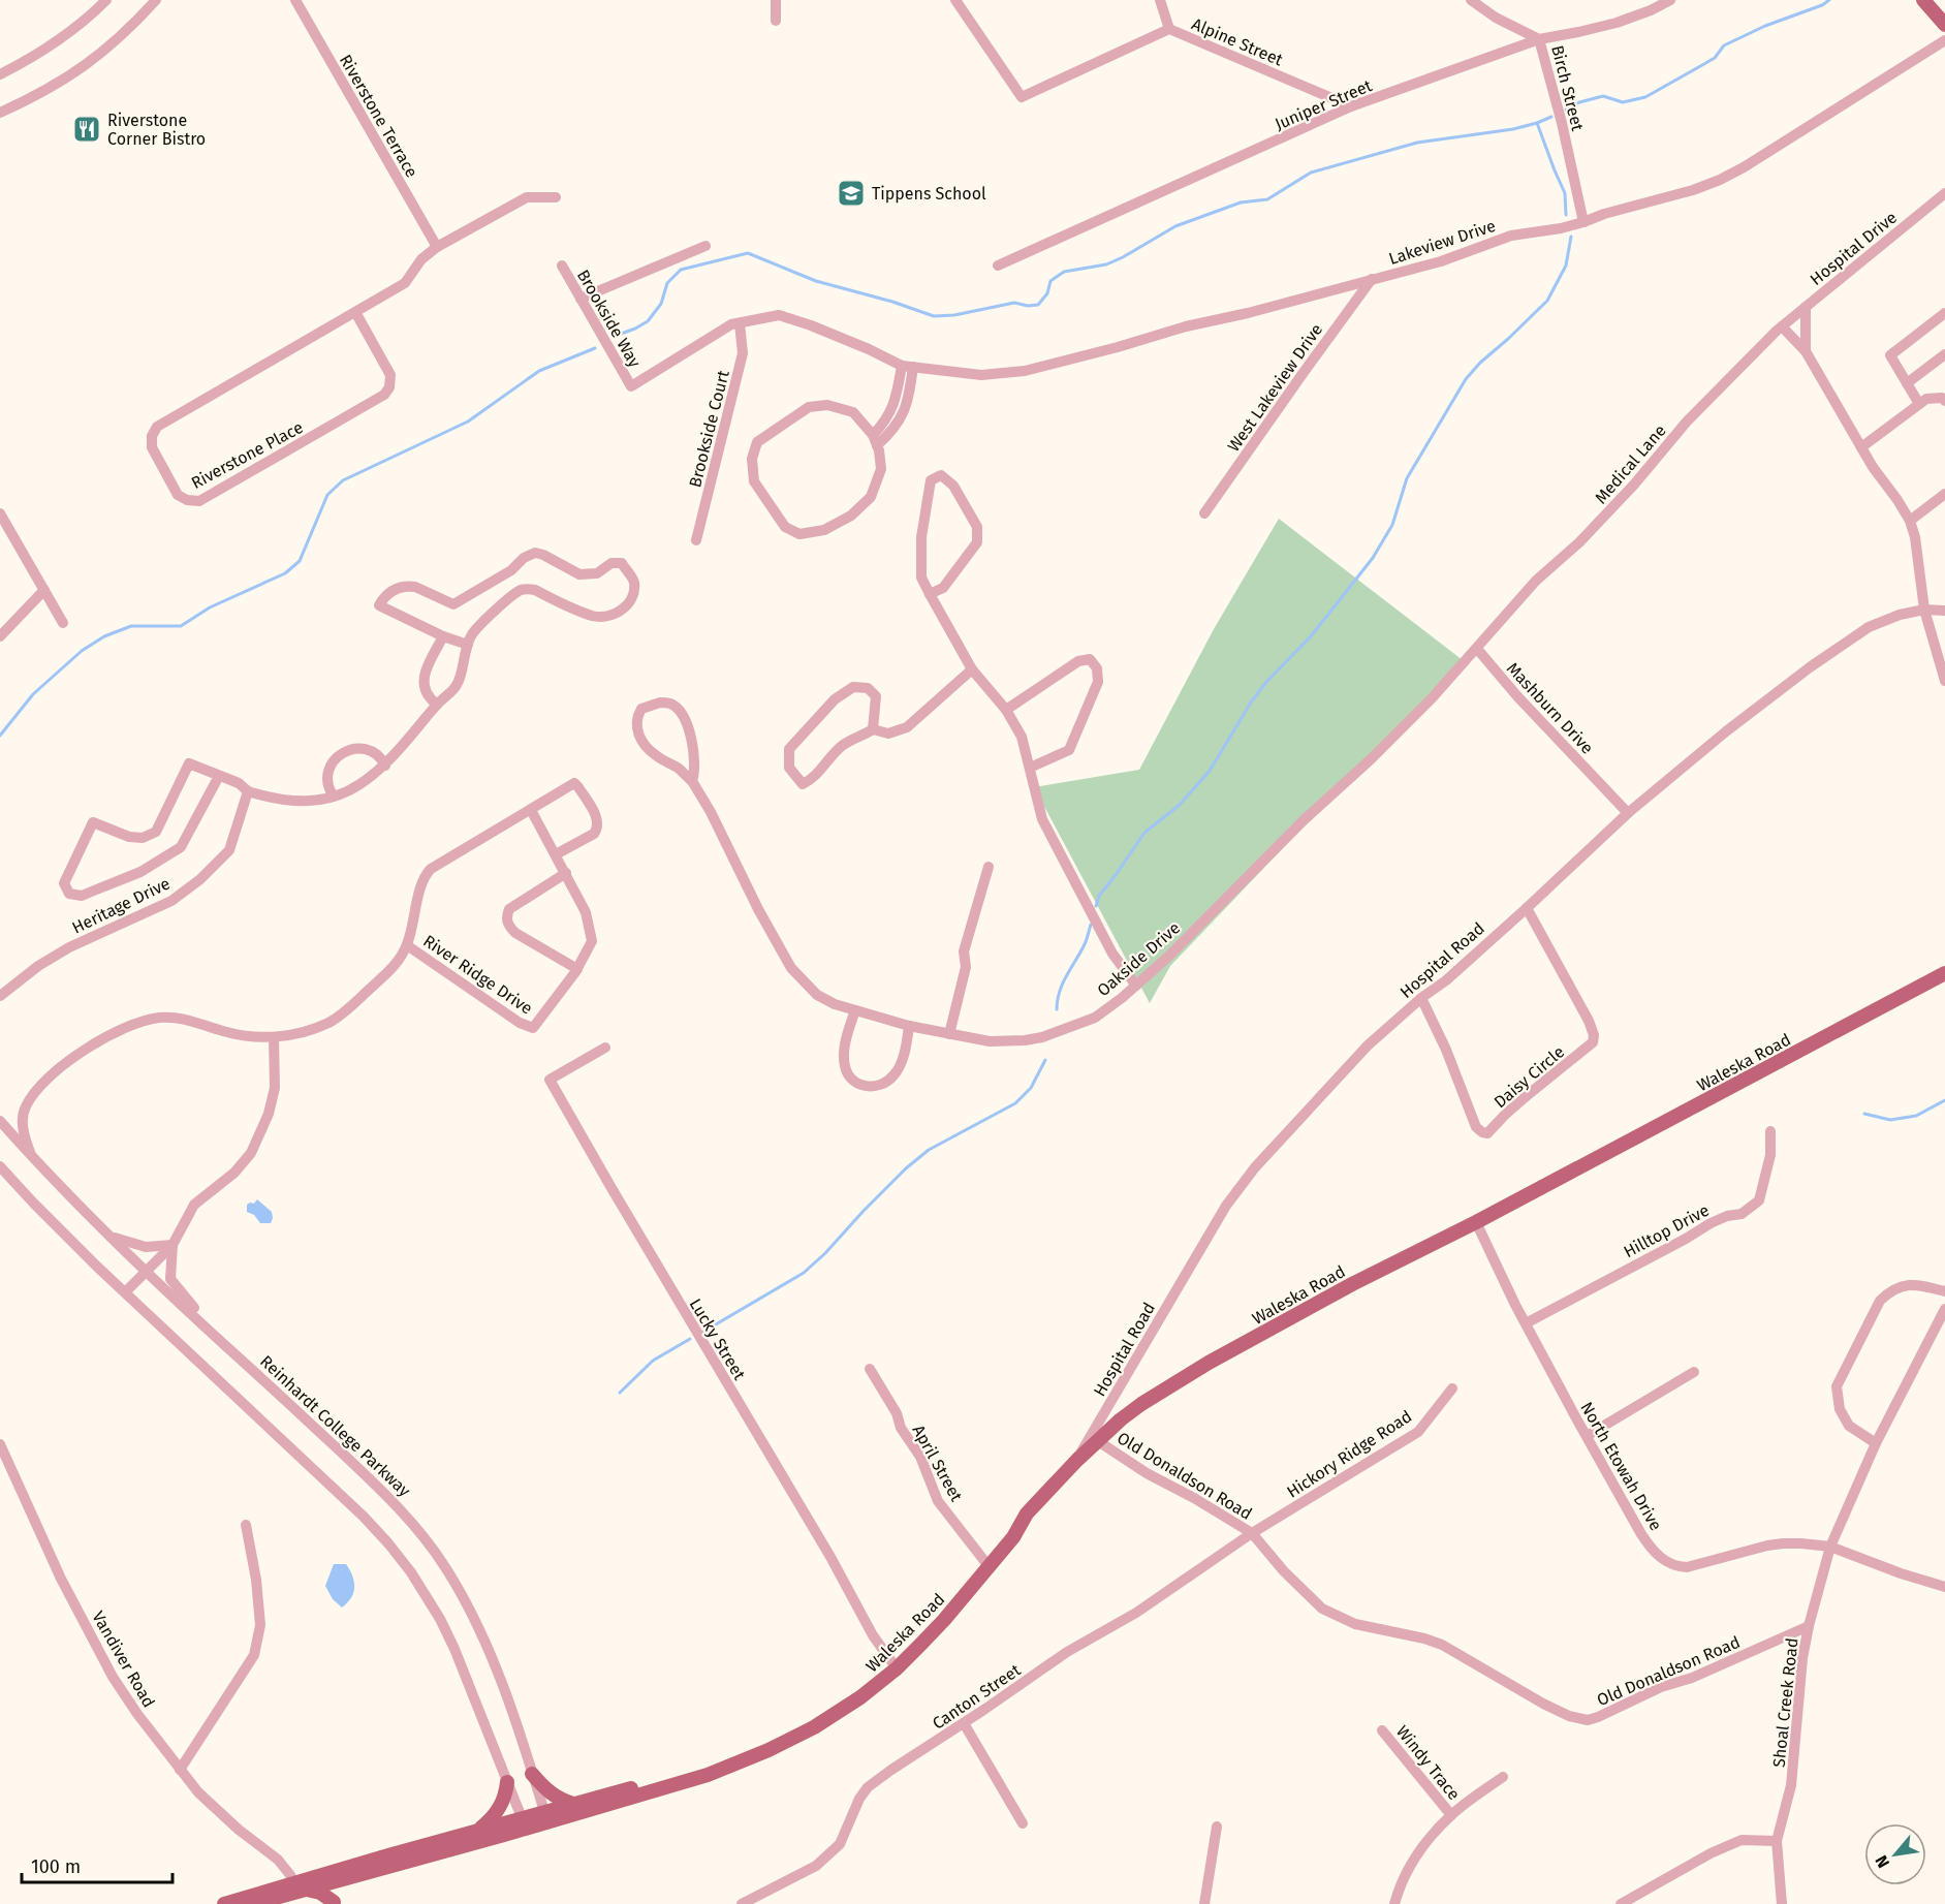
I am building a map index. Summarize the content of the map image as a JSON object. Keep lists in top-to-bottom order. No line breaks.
{"streets":{"main road":["Waleska Road"],"street":["Alpine Street","Birch Street","Juniper Street","Riverstone Terrace","Lakeview Drive","Hospital Drive","Brookside Way","West Lakeview Drive","Brookside Court","Riverstone Place","Medical Lane","Mashburn Drive","Heritage Drive","Oakside Drive","Hospital Road","River Ridge Drive","Daisy Circle","Hilltop Drive","Lucky Street","Reinhardt College Parkway","Hickory Ridge Road","April Street","North Etowah Drive","Old Donaldson Road","Vandiver Road","Canton Street","Shoal Creek Road","Windy Trace"]},"crossings":[["Alpine Street","Juniper Street"],["Birch Street","Juniper Street"],["Birch Street","Lakeview Drive"],["Riverstone Terrace","Riverstone Place"],["Lakeview Drive","Brookside Way"],["Lakeview Drive","West Lakeview Drive"],["Lakeview Drive","Brookside Court"],["Hospital Drive","Medical Lane"],["Medical Lane","Mashburn Drive"],["Medical Lane","Oakside Drive"],["Mashburn Drive","Oakside Drive"],["Mashburn Drive","Hospital Road"],["Hospital Road","Waleska Road"],["Hospital Road","Daisy Circle"],["River Ridge Drive","Reinhardt College Parkway"],["Waleska Road","Lucky Street"],["Waleska Road","Reinhardt College Parkway"],["Waleska Road","April Street"],["Waleska Road","North Etowah Drive"],["Waleska Road","Old Donaldson Road"],["Hilltop Drive","North Etowah Drive"],["Hickory Ridge Road","Old Donaldson Road"],["Hickory Ridge Road","Canton Street"],["North Etowah Drive","Shoal Creek Road"],["Old Donaldson Road","Canton Street"],["Old Donaldson Road","Shoal Creek Road"]],"places":{"restaurant":["Riverstone Corner Bistro"],"school or university":["Tippens School"]},"scale_bar":"100 m","north":"bottom left"}
